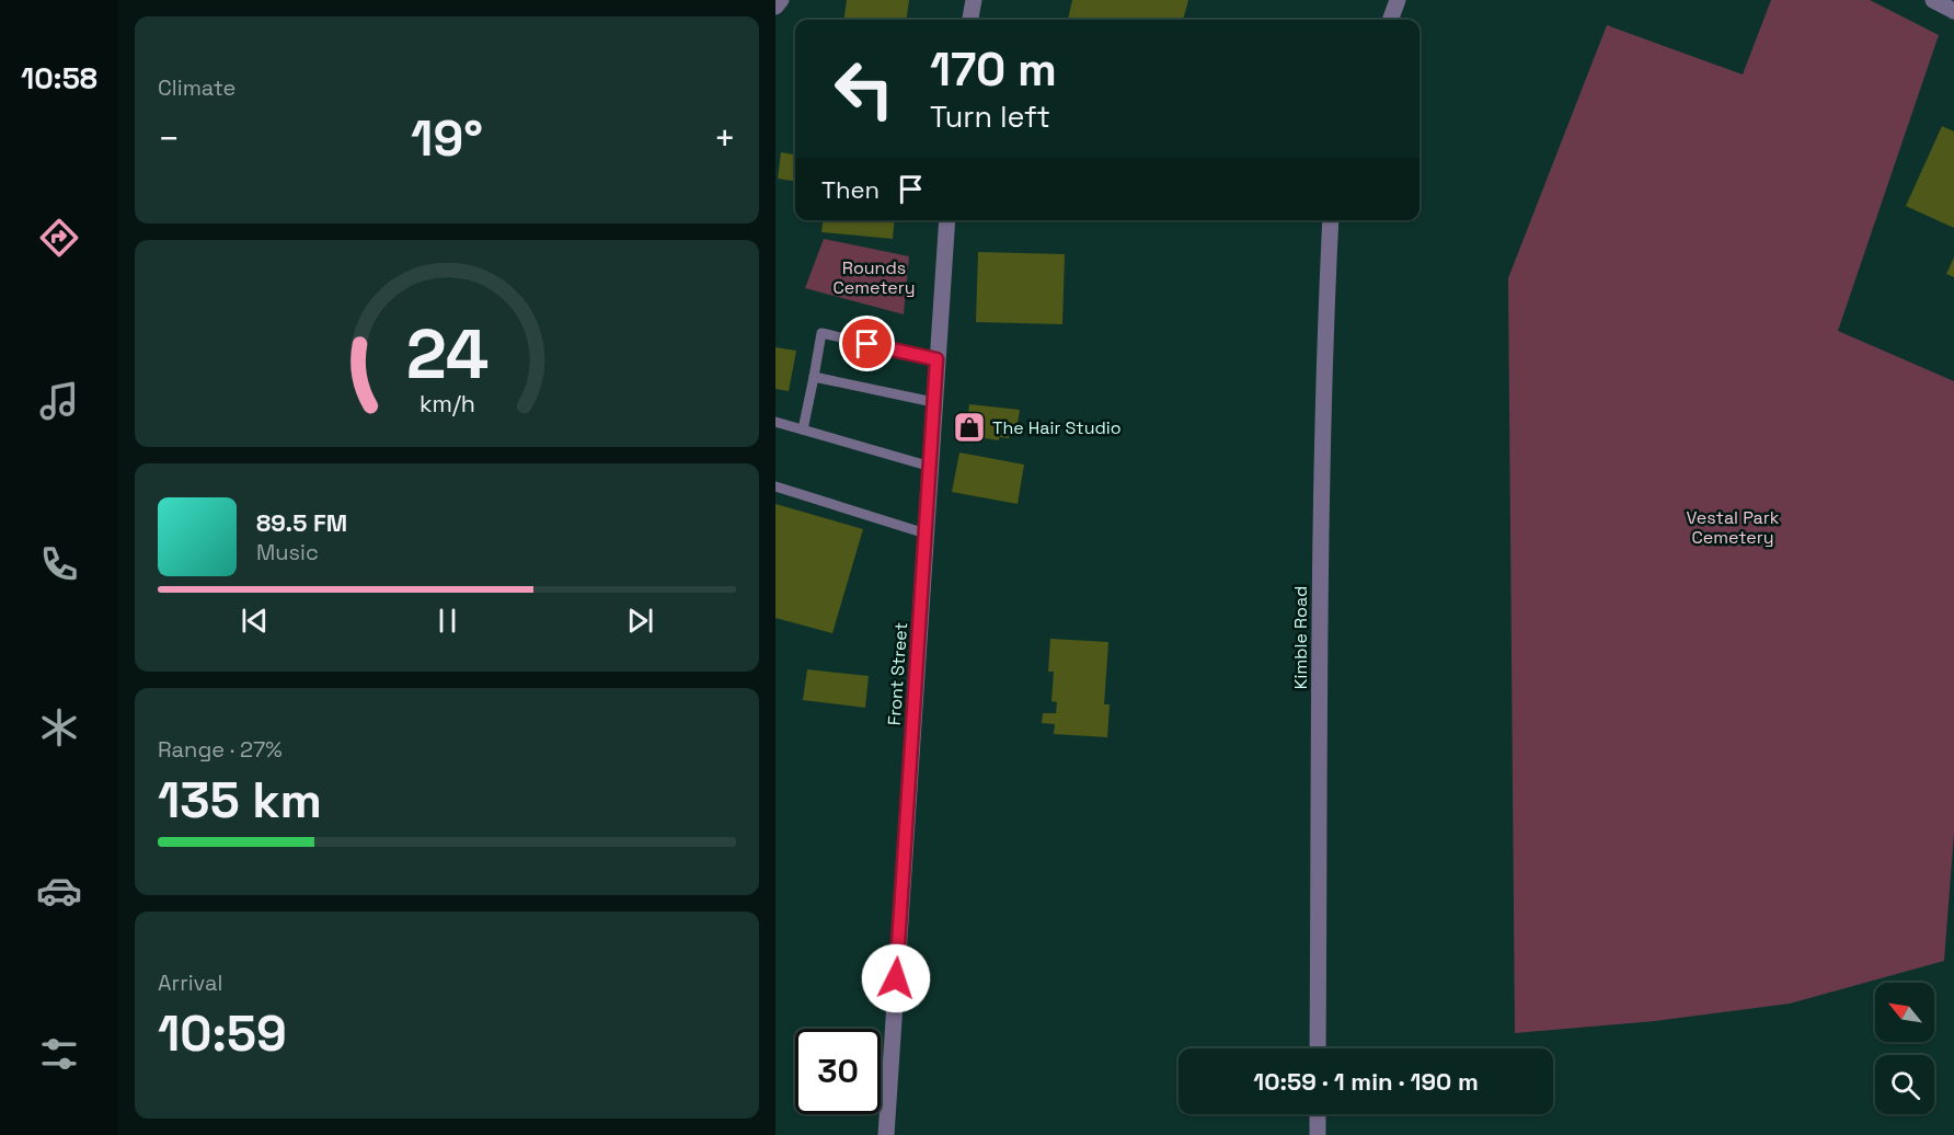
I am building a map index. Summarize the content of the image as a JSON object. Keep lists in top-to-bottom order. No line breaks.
{"streets":{"street":["Kimble Road","Front Street"]},"parks":["Rounds Cemetery","Vestal Park Cemetery"],"places":{"shop":["The Hair Studio"]},"north":"top left","page":{"tabs":"10:58","tile":["Climate",["Range · 27%","135 km"],["Arrival","10:59"]],"turn":["170 m","Turn left"],"heat":["−","19°","+"],"then":"Then","song":["89.5 FM","Music"],"limit":"30","trip":"10:59 · 1 min · 190 m","gauge":["24","km/h"]}}
